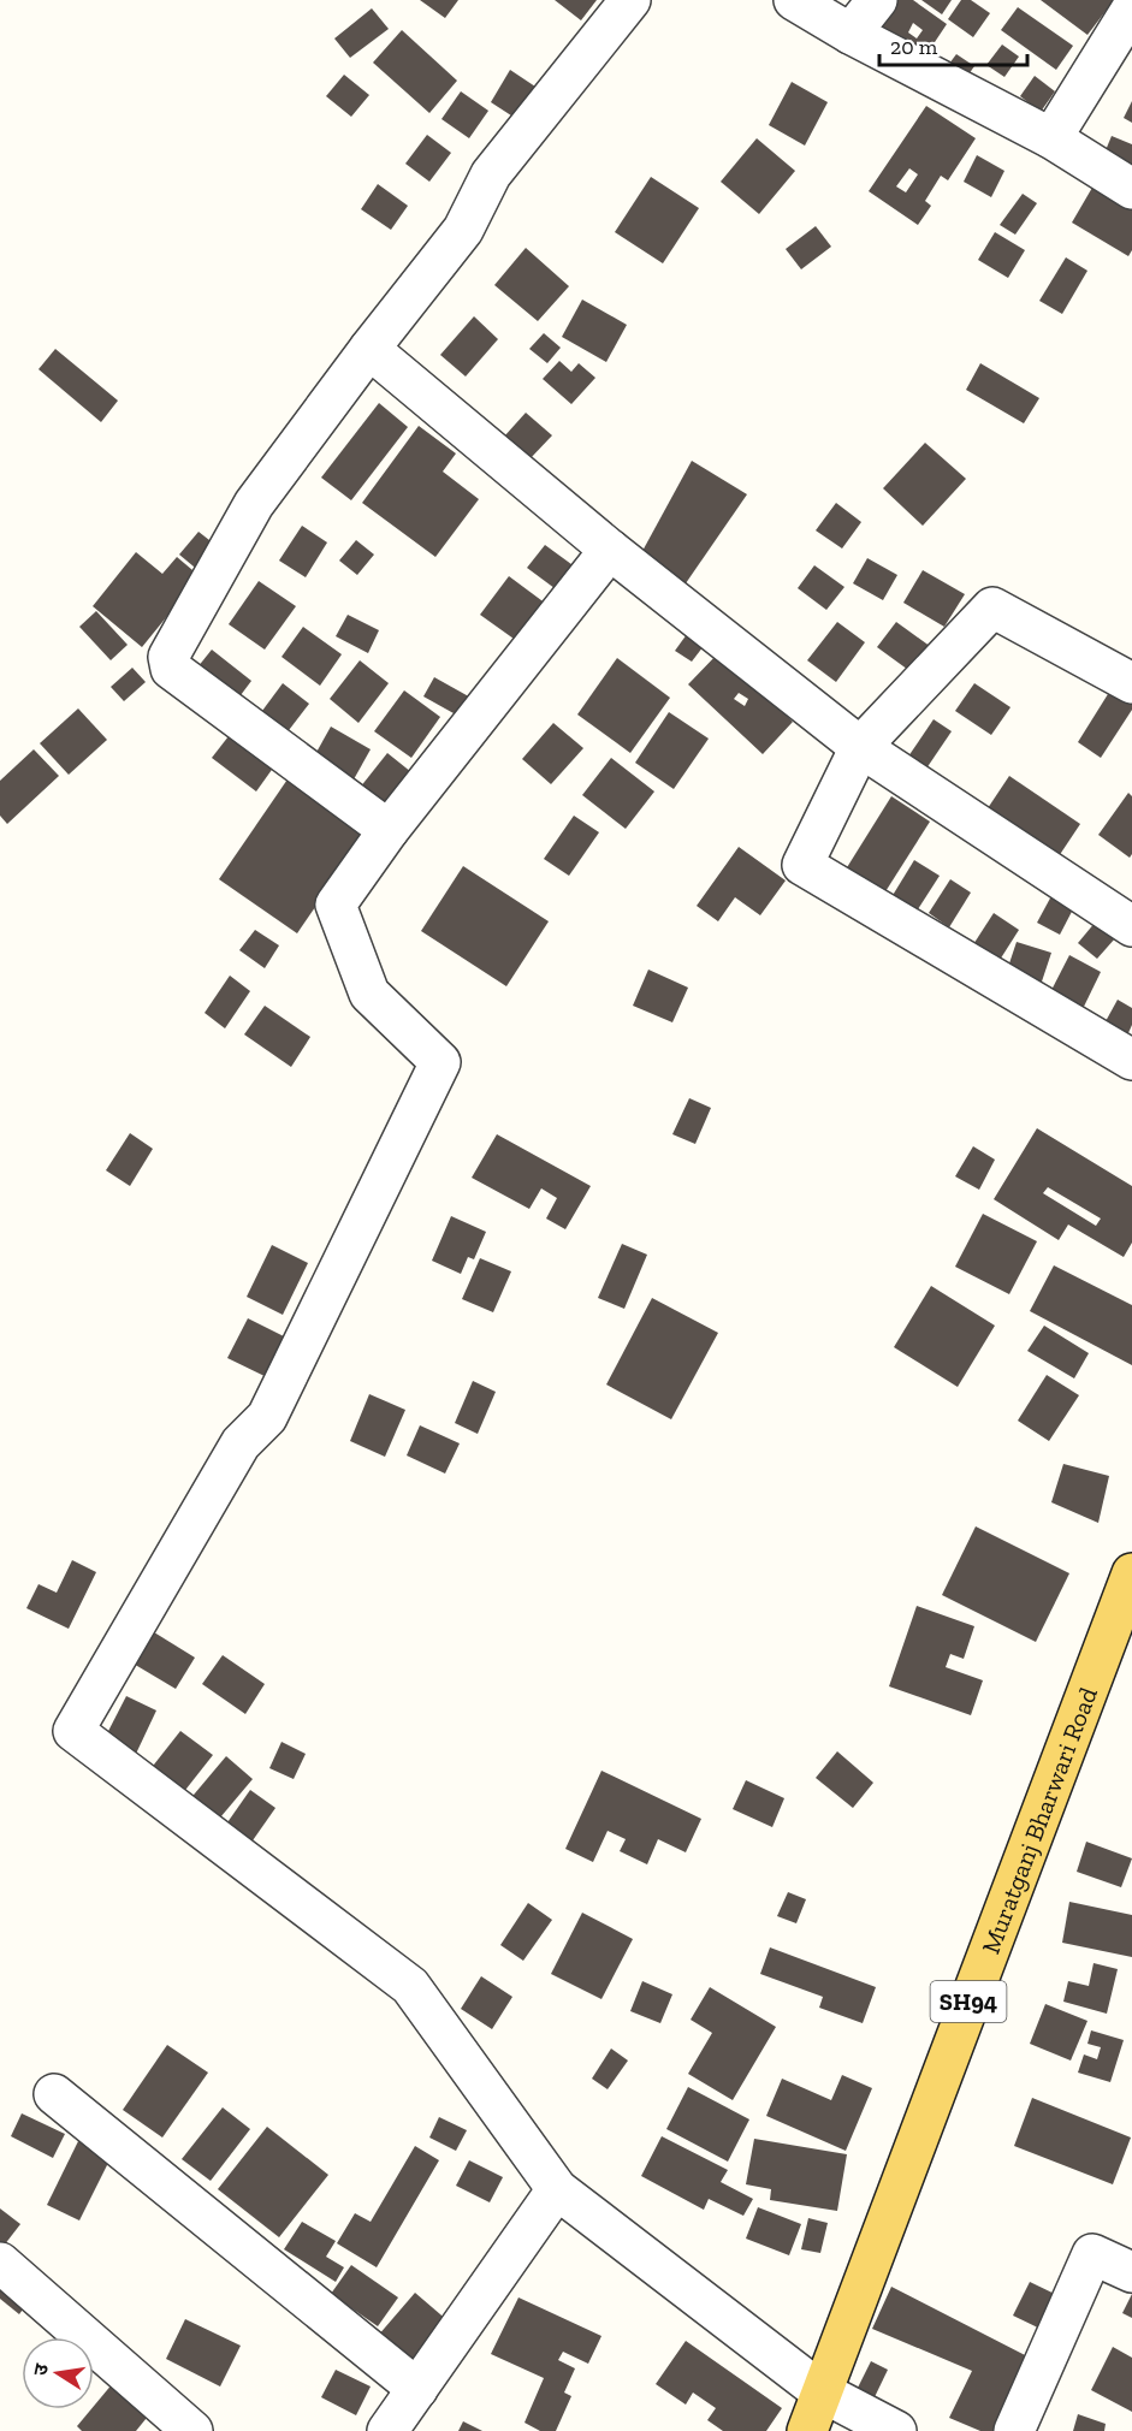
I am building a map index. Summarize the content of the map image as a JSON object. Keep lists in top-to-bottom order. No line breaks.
{"streets":{"main road":["Muratganj Bharwari Road","SH94"]},"scale_bar":"20 m","north":"left"}
